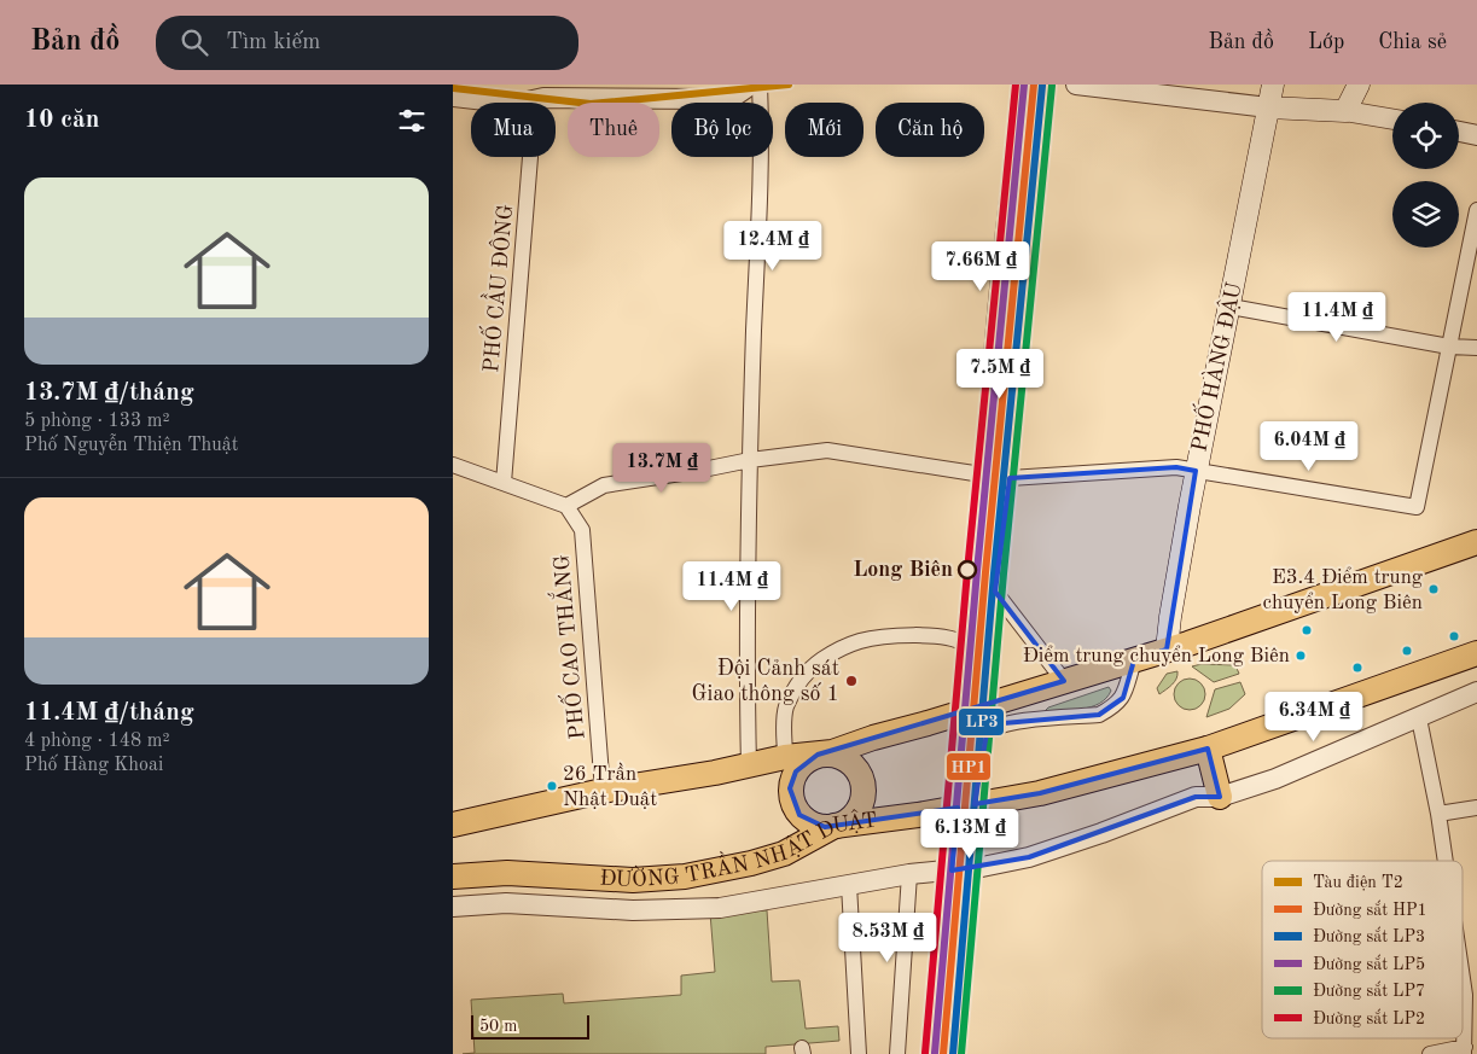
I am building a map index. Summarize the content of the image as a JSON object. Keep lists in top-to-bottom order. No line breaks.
{"streets":{"main road":["PHỐ HÀNG ĐẬU","ĐƯỜNG TRẦN NHẬT DUẬT"],"street":["PHỐ CẦU ĐÔNG","PHỐ CAO THẮNG"]},"places":["Long Biên","E3.4 Điểm trung chuyển Long Biên","Điểm trung chuyển Long Biên","Đội Cảnh sát Giao thông số 1","26 Trần Nhật Duật"],"lines":["metro line T2","rail line HP1","rail line LP5","rail line LP2","rail line LP3","rail line LP7"],"legend":["Tàu điện T2","Đường sắt HP1","Đường sắt LP3","Đường sắt LP5","Đường sắt LP7","Đường sắt LP2"],"scale_bar":"50 m","page":{"header":"Bản đồ","search":"Tìm kiếm","nav":["Bản đồ","Lớp","Chia sẻ"],"heading":"10 căn","chip":["Mua","Thuê","Bộ lọc","Mới","Căn hộ"],"list":[{"name":"13.7M ₫/tháng","note":"5 phòng · 133 m² · Phố Nguyễn Thiện Thuật"},{"name":"11.4M ₫/tháng","note":"4 phòng · 148 m² · Phố Hàng Khoai"}],"price":["12.4M ₫","7.66M ₫","11.4M ₫","7.5M ₫","6.04M ₫","13.7M ₫","11.4M ₫","6.34M ₫","6.13M ₫","8.53M ₫"],"scale":"50 m"}}
